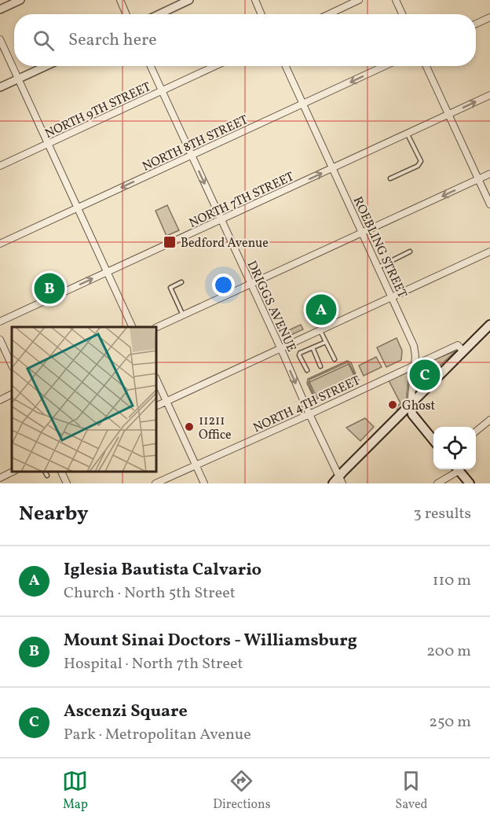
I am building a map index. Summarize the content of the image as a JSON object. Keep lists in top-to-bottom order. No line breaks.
{"streets":{"street":["NORTH 9TH STREET","NORTH 8TH STREET","NORTH 7TH STREET","ROEBLING STREET","DRIGGS AVENUE","NORTH 4TH STREET"]},"crossings":[["NORTH 9TH STREET","DRIGGS AVENUE"],["NORTH 8TH STREET","ROEBLING STREET"],["NORTH 8TH STREET","DRIGGS AVENUE"],["NORTH 7TH STREET","ROEBLING STREET"],["NORTH 7TH STREET","DRIGGS AVENUE"],["ROEBLING STREET","NORTH 4TH STREET"],["DRIGGS AVENUE","NORTH 4TH STREET"]],"one_way":["NORTH 8TH STREET","NORTH 7TH STREET"],"places":{"transit":["Bedford Avenue"],"other":["Ghost","11211 Office"]},"page":{"search":"Search here","pins":["B","A","C"],"heading":["Nearby","3 results"],"list":[{"mark":"A","name":"Iglesia Bautista Calvario","note":"Church · North 5th Street","value":"110 m"},{"mark":"B","name":"Mount Sinai Doctors - Williamsburg","note":"Hospital · North 7th Street","value":"200 m"},{"mark":"C","name":"Ascenzi Square","note":"Park · Metropolitan Avenue","value":"250 m"}],"nav":["Map","Directions","Saved"]}}
